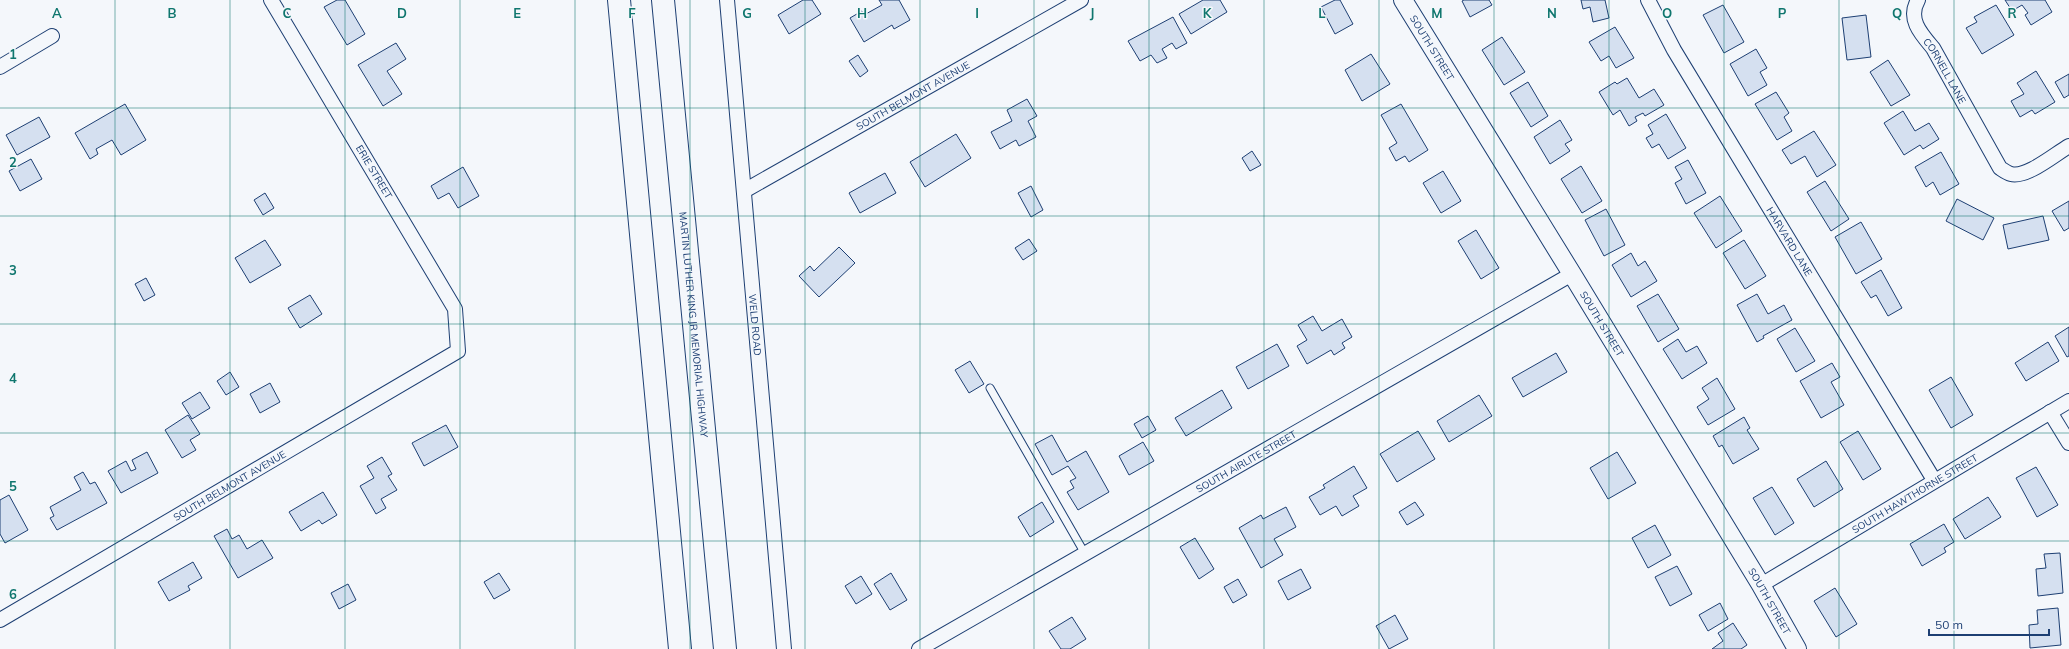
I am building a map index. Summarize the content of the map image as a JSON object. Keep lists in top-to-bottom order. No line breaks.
{"streets":{"highway":["MARTIN LUTHER KING JR MEMORIAL HIGHWAY"],"street":["SOUTH STREET","CORNELL LANE","SOUTH BELMONT AVENUE","ERIE STREET","HARVARD LANE","WELD ROAD","SOUTH AIRLITE STREET","SOUTH HAWTHORNE STREET"]},"crossings":[["SOUTH STREET","SOUTH AIRLITE STREET"],["SOUTH STREET","SOUTH HAWTHORNE STREET"],["SOUTH BELMONT AVENUE","ERIE STREET"],["SOUTH BELMONT AVENUE","WELD ROAD"],["HARVARD LANE","SOUTH HAWTHORNE STREET"]],"scale_bar":"50 m","grid":{"columns":["A","B","C","D","E","F","G","H","I","J","K","L","M","N","O","P","Q","R"],"rows":["1","2","3","4","5","6"]}}
